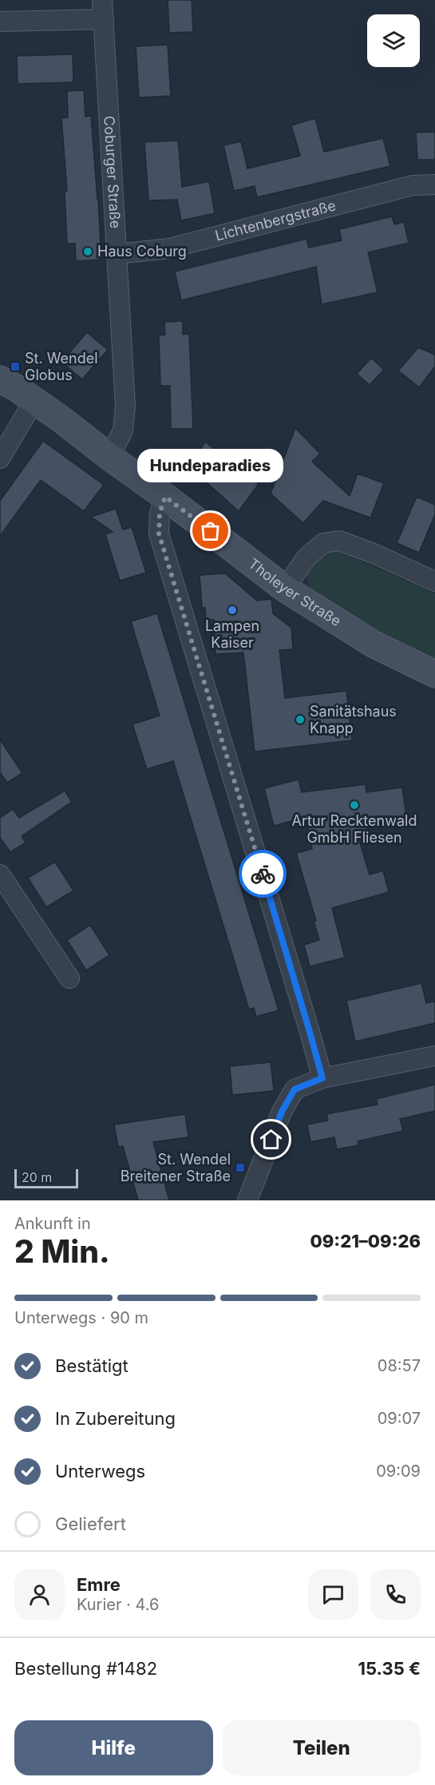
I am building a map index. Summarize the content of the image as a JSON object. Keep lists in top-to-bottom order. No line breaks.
{"streets":{"main road":["Tholeyer Straße"],"street":["Coburger Straße","Lichtenbergstraße"]},"crossings":[["Coburger Straße","Lichtenbergstraße"],["Coburger Straße","Tholeyer Straße"]],"places":{"other":["Haus Coburg","Hundeparadies","Lampen Kaiser","Sanitätshaus Knapp","Artur Recktenwald GmbH Fliesen"],"transit":["St. Wendel Globus","St. Wendel Breitener Straße"]},"scale_bar":"20 m","page":{"bubble":"Hundeparadies","scale":"20 m","heading":["2 Min.","Ankunft in","09:21–09:26"],"panel":["Emre","Kurier · 4.6","Bestellung #1482","15.35 €"],"bar":"Unterwegs · 90 m","list":[["Bestätigt","08:57"],["In Zubereitung","09:07"],["Unterwegs","09:09"],"Geliefert"],"buttons":["Hilfe","Teilen"]}}
